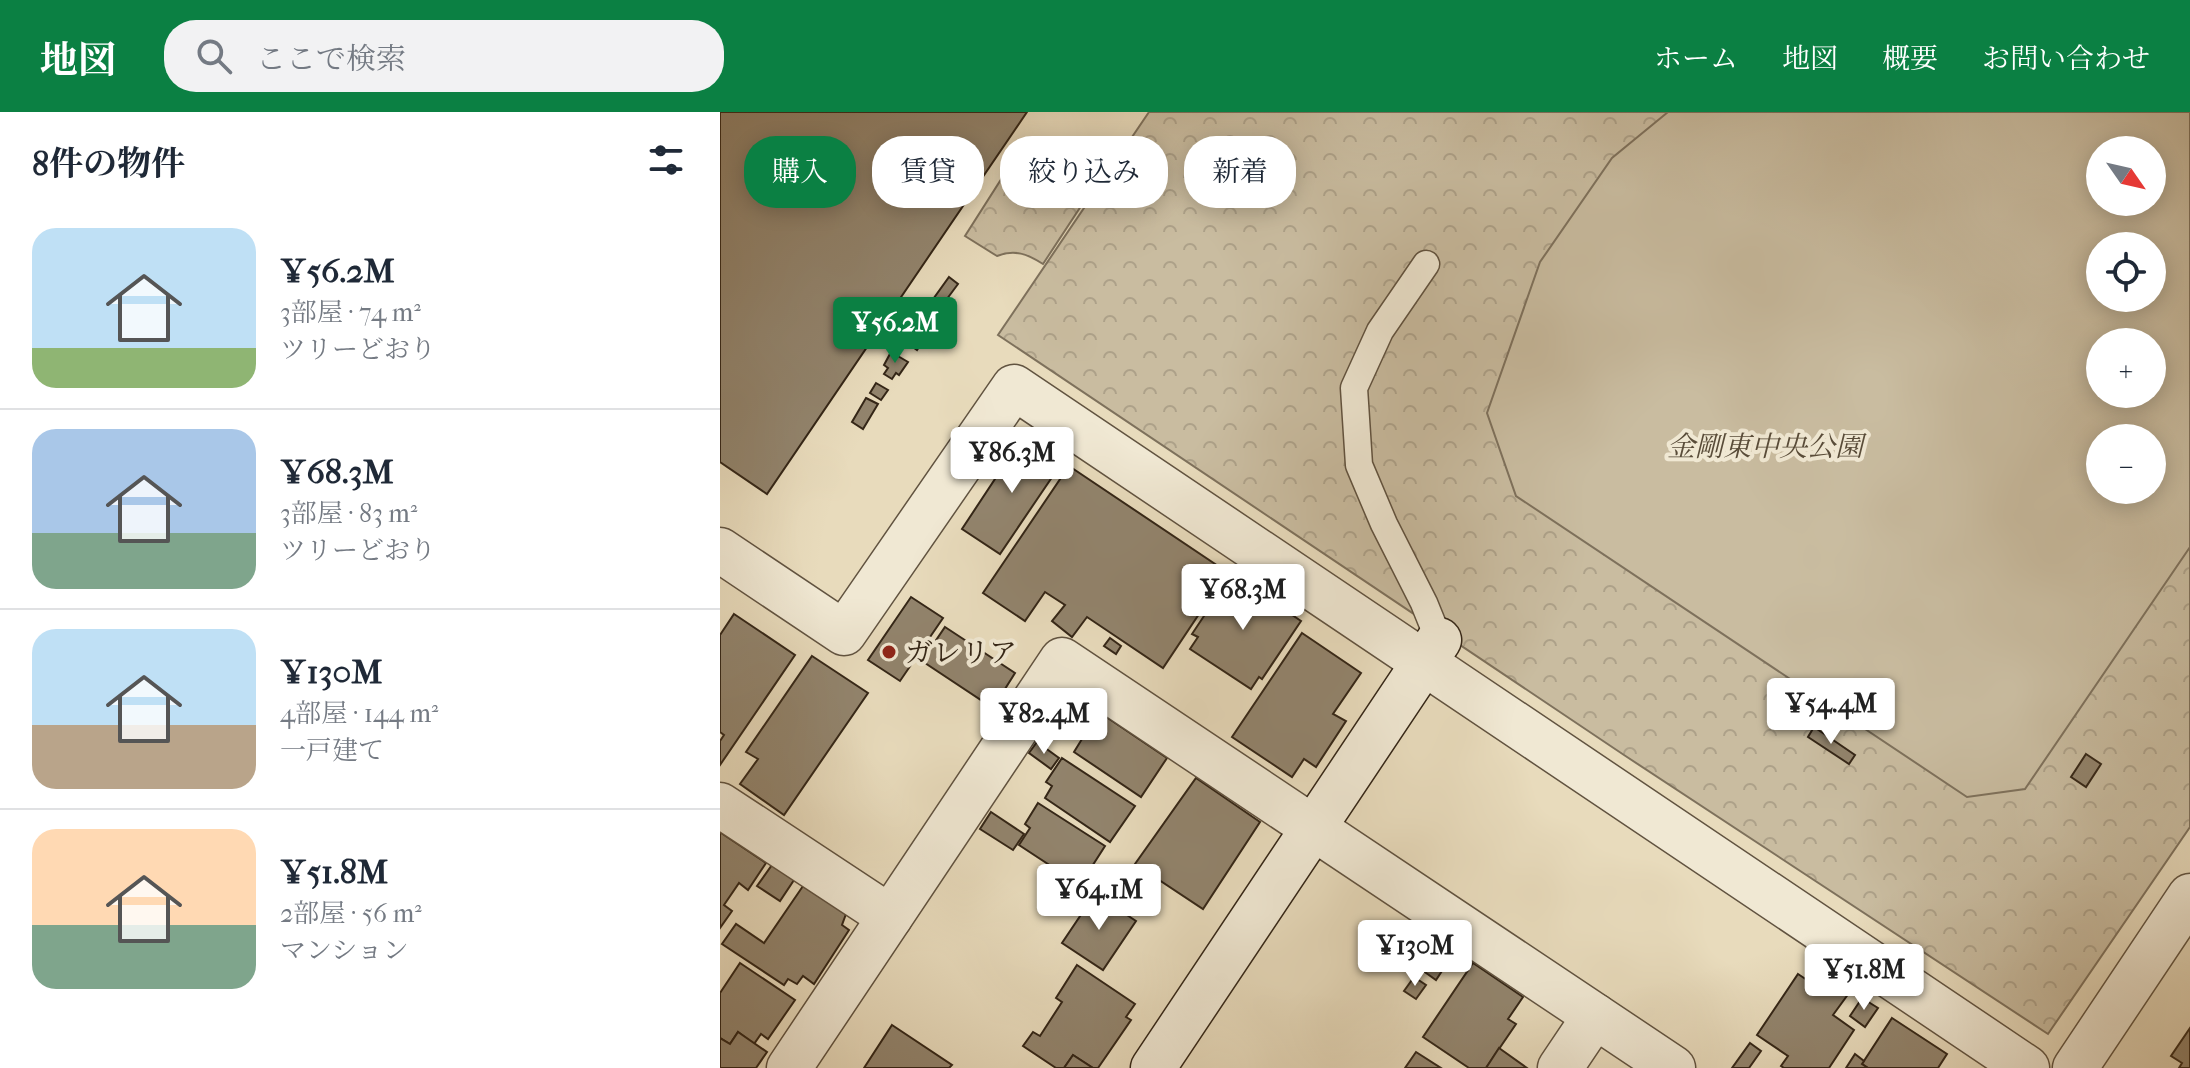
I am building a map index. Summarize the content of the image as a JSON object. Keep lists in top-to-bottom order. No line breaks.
{"parks":["金剛東中央公園"],"places":["ガレリア"],"north":"bottom right","page":{"header":"地図","search":"ここで検索","nav":["ホーム","地図","概要","お問い合わせ"],"heading":"8件の物件","map_buttons":["+","−"],"chip":["購入","賃貸","絞り込み","新着"],"list":[{"name":"¥56.2M","note":"3部屋 · 74 m² · ツリーどおり"},{"name":"¥68.3M","note":"3部屋 · 83 m² · ツリーどおり"},{"name":"¥130M","note":"4部屋 · 144 m² · 一戸建て"},{"name":"¥51.8M","note":"2部屋 · 56 m² · マンション"}],"price":["¥56.2M","¥86.3M","¥68.3M","¥54.4M","¥82.4M","¥64.1M","¥130M","¥51.8M"]}}
